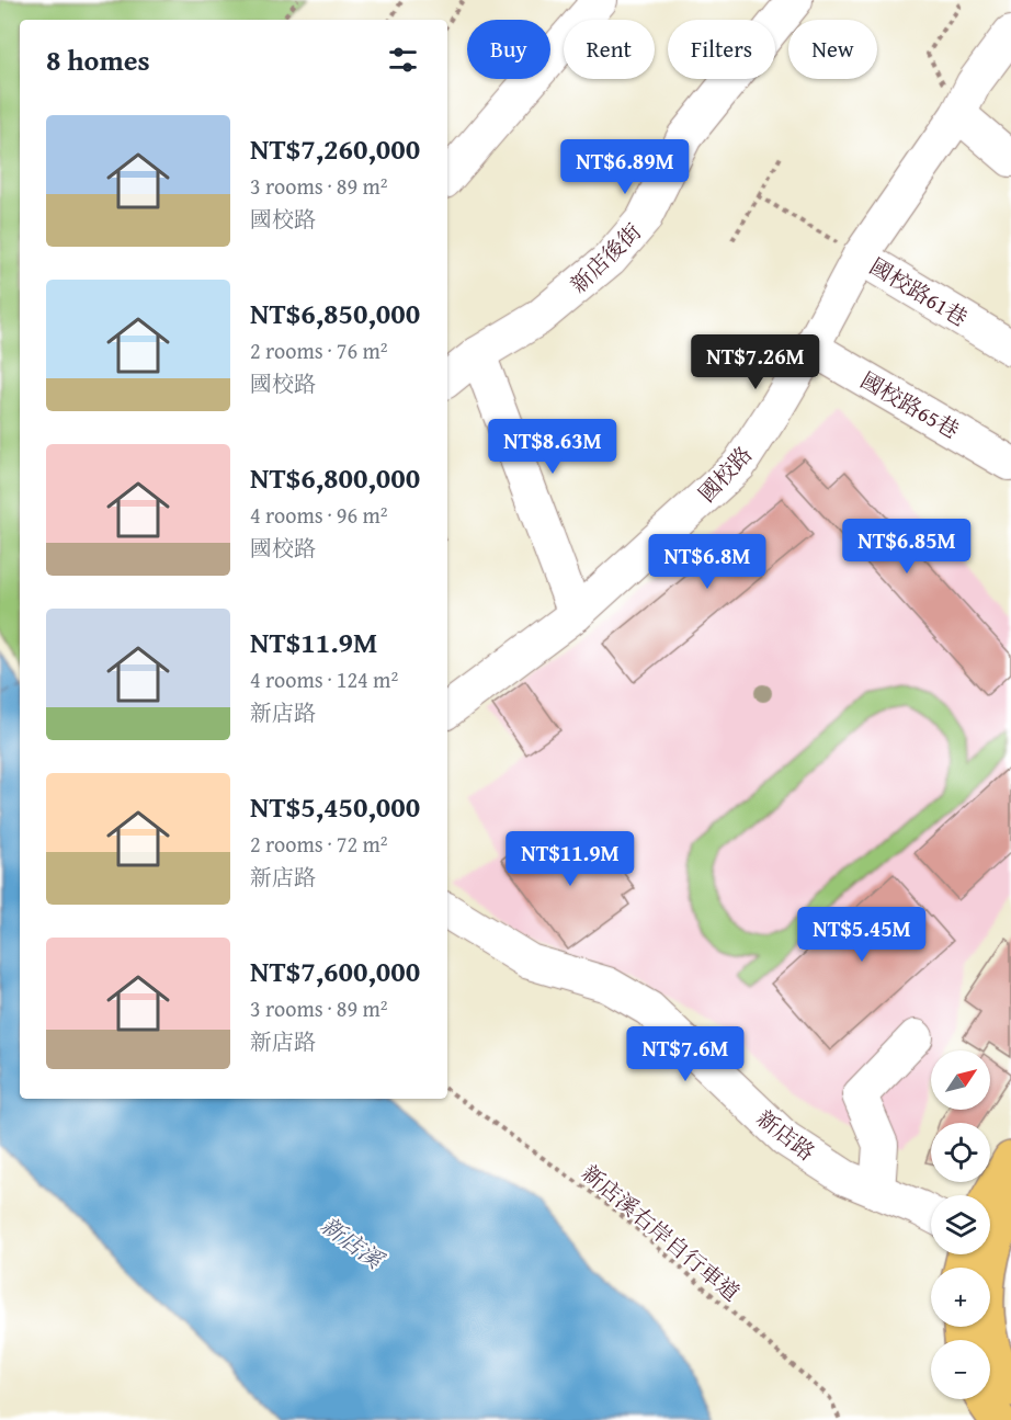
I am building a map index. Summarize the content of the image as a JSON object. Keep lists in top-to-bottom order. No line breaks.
{"streets":{"street":["新店後街","國校路61巷","國校路65巷","國校路","新店路"],"path":["新店溪右岸自行車道"]},"crossings":[["國校路61巷","國校路"],["國校路65巷","國校路"]],"water":["新店溪"],"north":"top right","page":{"chip":["Buy","Rent","Filters","New"],"heading":"8 homes","list":[{"name":"NT$7,260,000","note":"3 rooms · 89 m² · 國校路"},{"name":"NT$6,850,000","note":"2 rooms · 76 m² · 國校路"},{"name":"NT$6,800,000","note":"4 rooms · 96 m² · 國校路"},{"name":"NT$11.9M","note":"4 rooms · 124 m² · 新店路"},{"name":"NT$5,450,000","note":"2 rooms · 72 m² · 新店路"},{"name":"NT$7,600,000","note":"3 rooms · 89 m² · 新店路"}],"price":["NT$6.89M","NT$7.26M","NT$8.63M","NT$6.85M","NT$6.8M","NT$11.9M","NT$5.45M","NT$7.6M"],"map_buttons":["+","−"]}}
